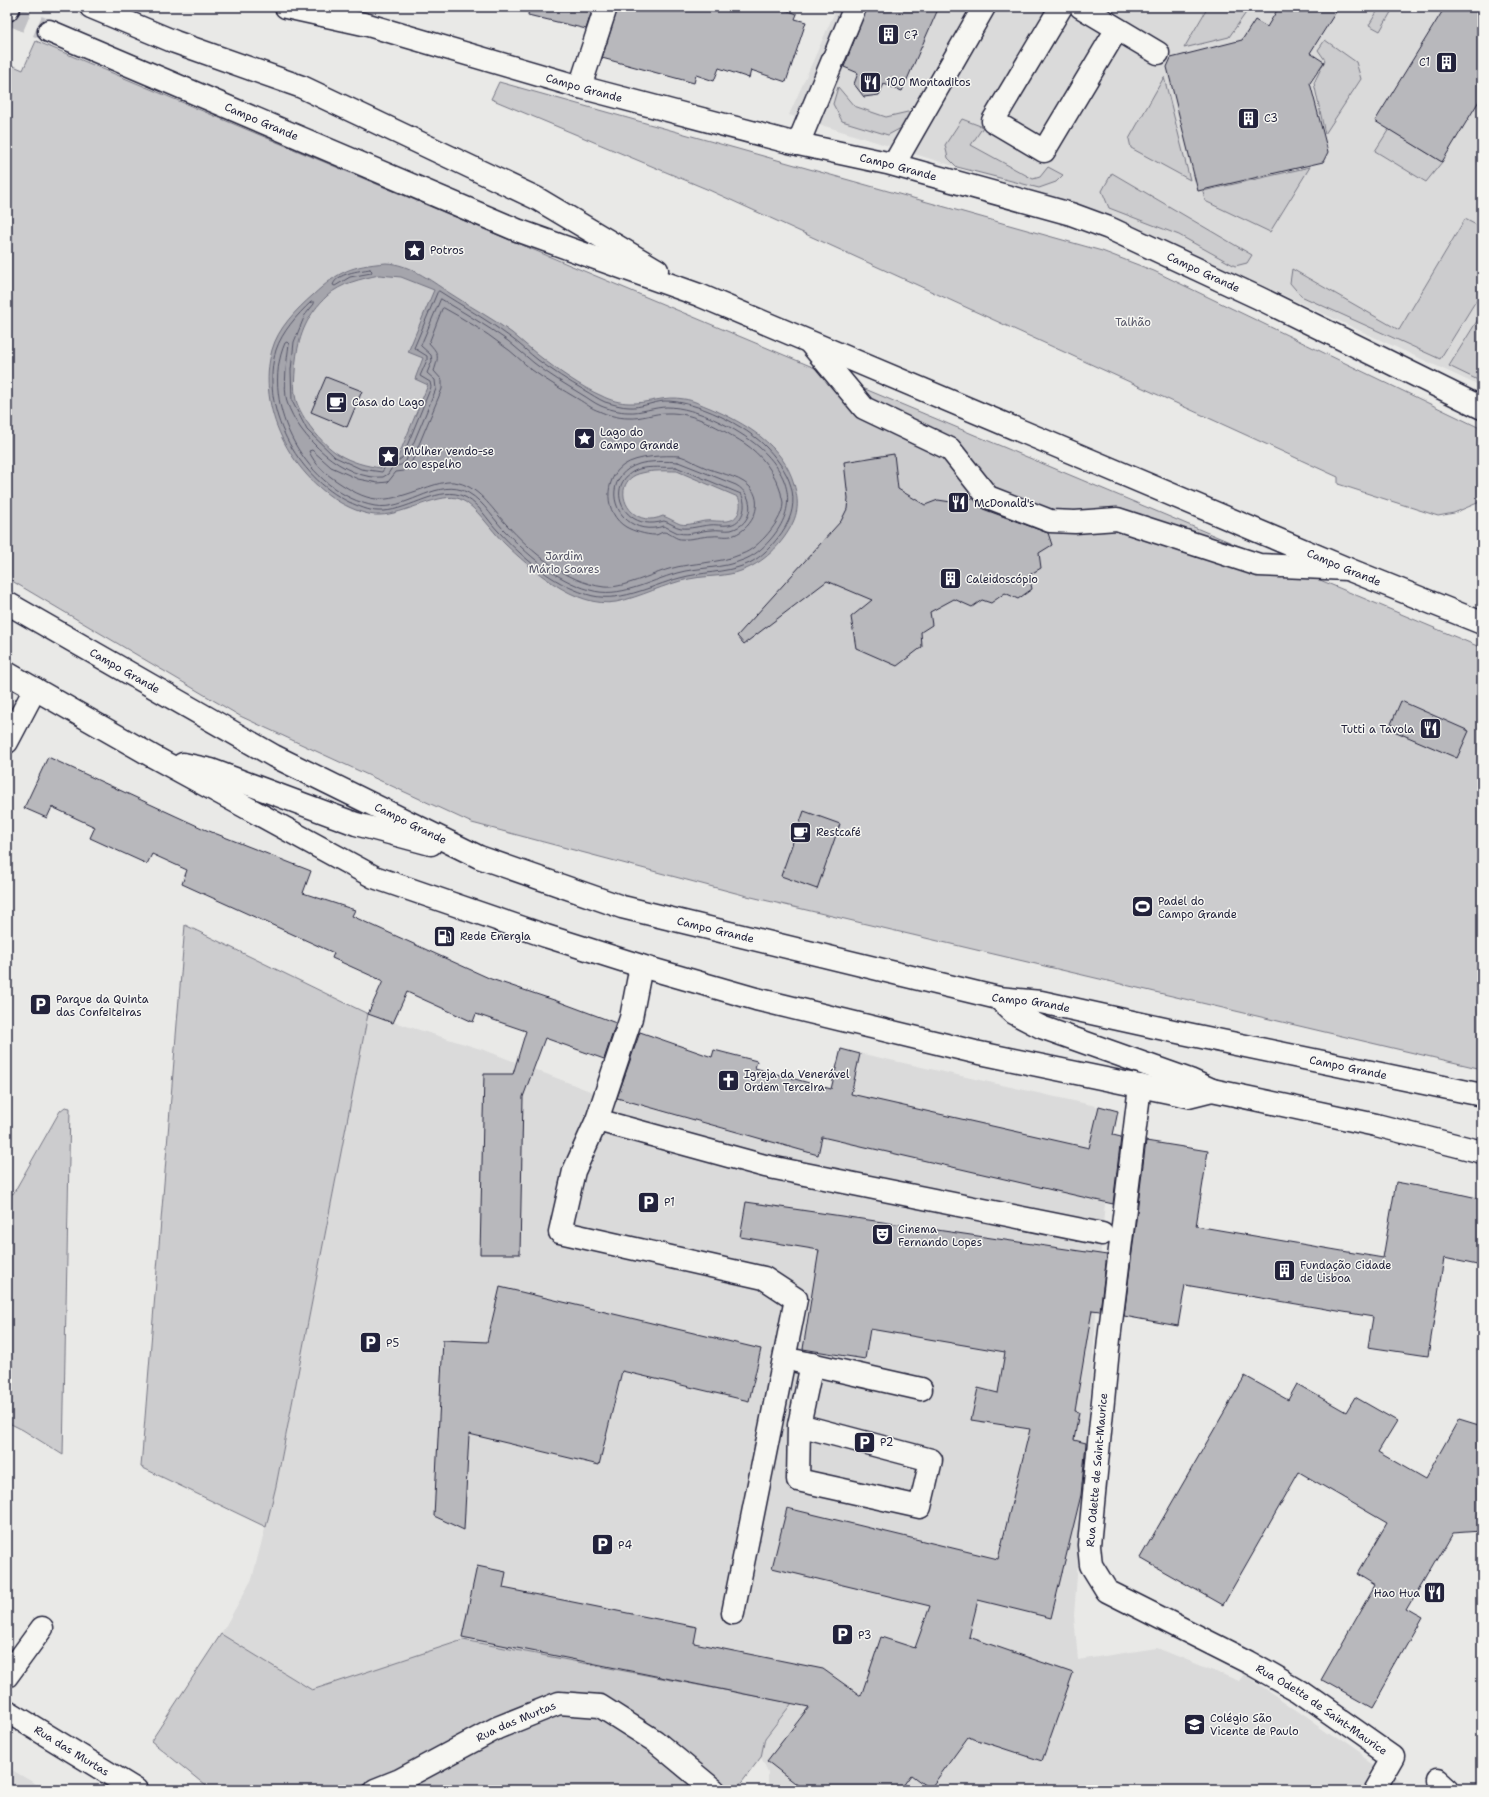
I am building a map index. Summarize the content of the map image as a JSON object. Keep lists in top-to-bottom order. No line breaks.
{"streets":{"main road":["Campo Grande","Rua Odette de Saint-Maurice","Rua das Murtas"]},"parks":["Talhão","Jardim Mário Soares"],"places":{"building":["C7","C1","C3","Caleidoscópio","Fundação Cidade de Lisboa"],"restaurant":["100 Montaditos","McDonald's","Tutti a Tavola","Hao Hua"],"place":["Potros","Lago do Campo Grande","Mulher vendo-se ao espelho"],"cafe":["Casa do Lago","Restcafé"],"sports":["Padel do Campo Grande"],"fuel station":["Rede Energia"],"parking":["Parque da Quinta das Confeiteiras","P1","P5","P2","P4","P3"],"church":["Igreja da Venerável Ordem Terceira"],"theatre":["Cinema Fernando Lopes"],"school or university":["Colégio São Vicente de Paulo"]}}
